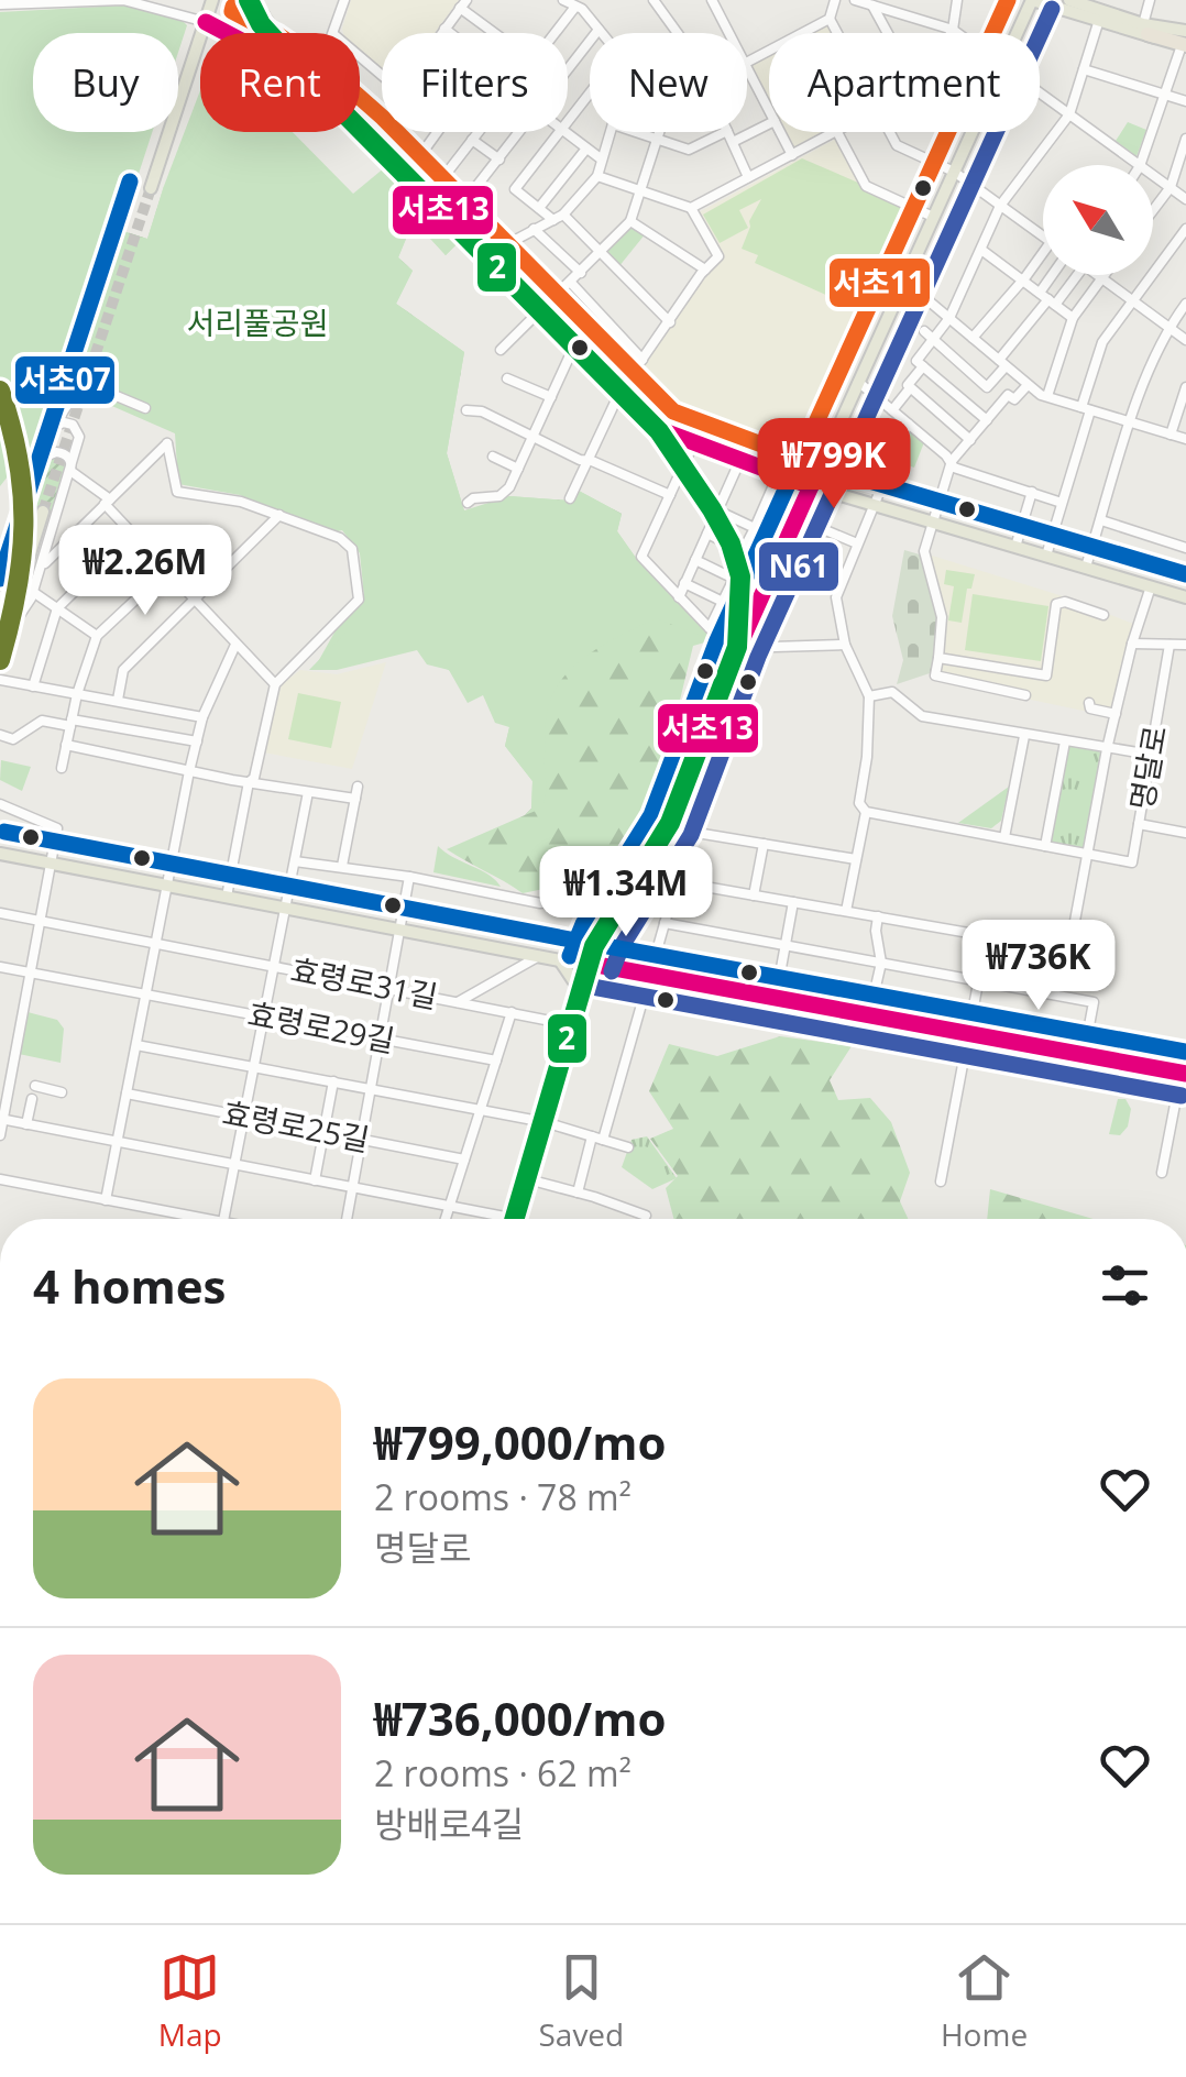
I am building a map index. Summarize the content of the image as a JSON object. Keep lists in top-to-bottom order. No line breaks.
{"streets":{"street":["명달로","효령로31길","효령로29길","효령로25길"]},"parks":["서리풀공원"],"lines":["metro line 2","transit line 서초11","transit line N61","transit line 서초13","transit line 서초07"],"north":"top left","page":{"chip":["Buy","Rent","Filters","New","Apartment"],"price":["₩799K","₩2.26M","₩1.34M","₩736K"],"heading":"4 homes","list":[{"name":"₩799,000/mo","note":"2 rooms · 78 m² · 명달로"},{"name":"₩736,000/mo","note":"2 rooms · 62 m² · 방배로4길"}],"tabs":["Map","Saved","Home"]}}
